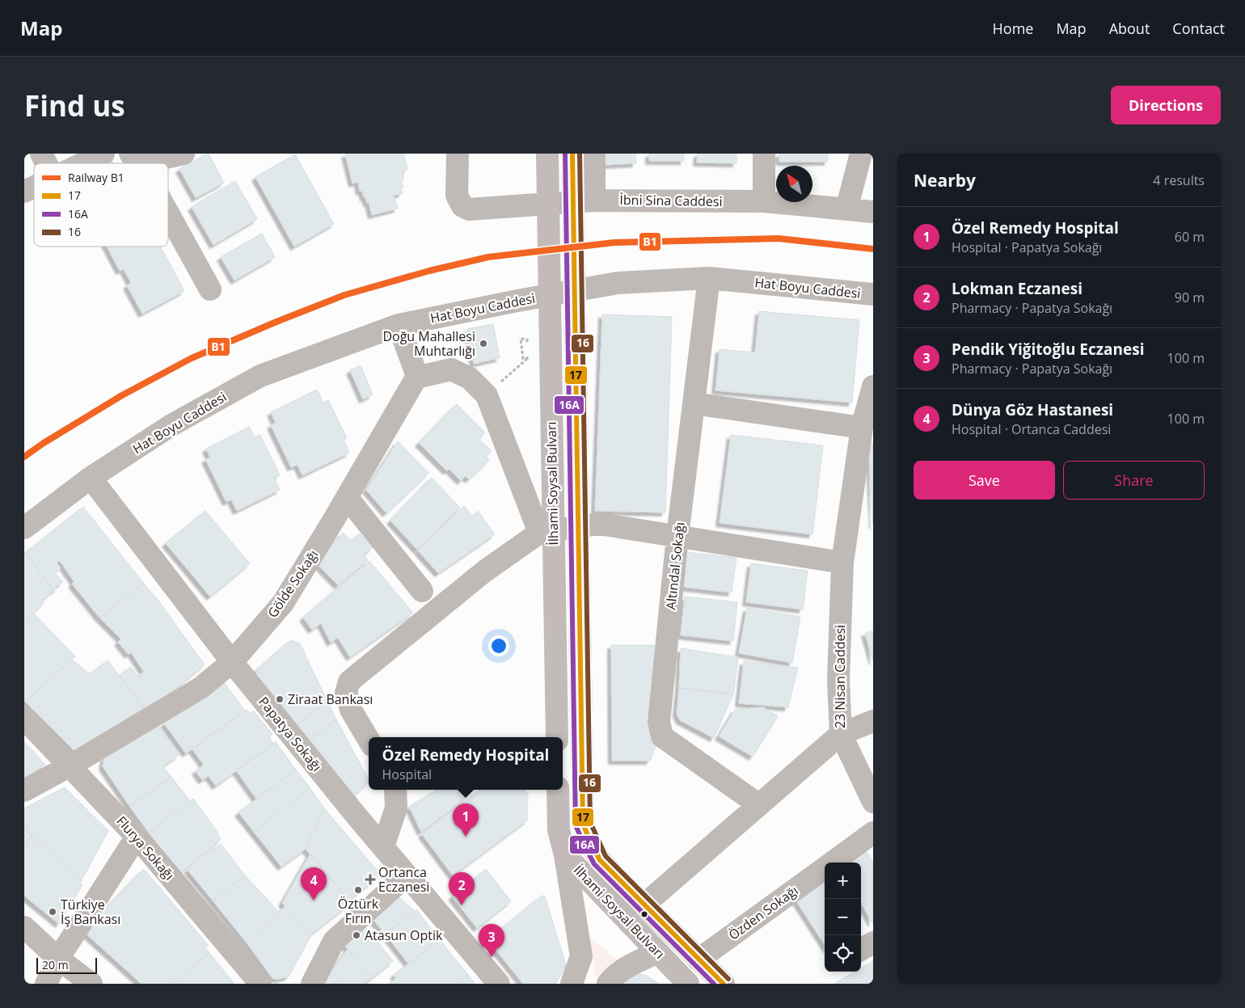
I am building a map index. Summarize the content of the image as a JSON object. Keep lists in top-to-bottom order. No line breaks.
{"streets":{"main road":["İlhami Soysal Bulvarı"],"street":["İbni Sina Caddesi","Hat Boyu Caddesi","Altındal Sokağı","Gölde Sokağı","23 Nisan Caddesi","Papatya Sokağı","Flurya Sokağı","Özden Sokağı"]},"crossings":[["Hat Boyu Caddesi","Altındal Sokağı"],["Hat Boyu Caddesi","Papatya Sokağı"],["İlhami Soysal Bulvarı","23 Nisan Caddesi"],["İlhami Soysal Bulvarı","Özden Sokağı"],["Altındal Sokağı","23 Nisan Caddesi"],["Gölde Sokağı","Papatya Sokağı"],["Gölde Sokağı","Flurya Sokağı"]],"places":{"other":["Doğu Mahallesi Muhtarlığı","Ziraat Bankası","Öztürk Fırın","Türkiye İş Bankası","Atasun Optik"],"health":["Ortanca Eczanesi"]},"lines":["transit line 17","transit line 16A","transit line 16","rail line B1"],"legend":["Railway B1","17","16A","16"],"scale_bar":"20 m","north":"top left","page":{"header":"Map","nav":["Home","Map","About","Contact"],"buttons":["Directions",["Save","Share"]],"title":"Find us","heading":["Nearby","4 results"],"list":[{"mark":"1","name":"Özel Remedy Hospital","note":"Hospital · Papatya Sokağı","value":"60 m"},{"mark":"2","name":"Lokman Eczanesi","note":"Pharmacy · Papatya Sokağı","value":"90 m"},{"mark":"3","name":"Pendik Yiğitoğlu Eczanesi","note":"Pharmacy · Papatya Sokağı","value":"100 m"},{"mark":"4","name":"Dünya Göz Hastanesi","note":"Hospital · Ortanca Caddesi","value":"100 m"}],"popup":["Özel Remedy Hospital","Hospital"],"pins":["1","4","2","3"],"map_buttons":["+","−"],"scale":"20 m"}}
